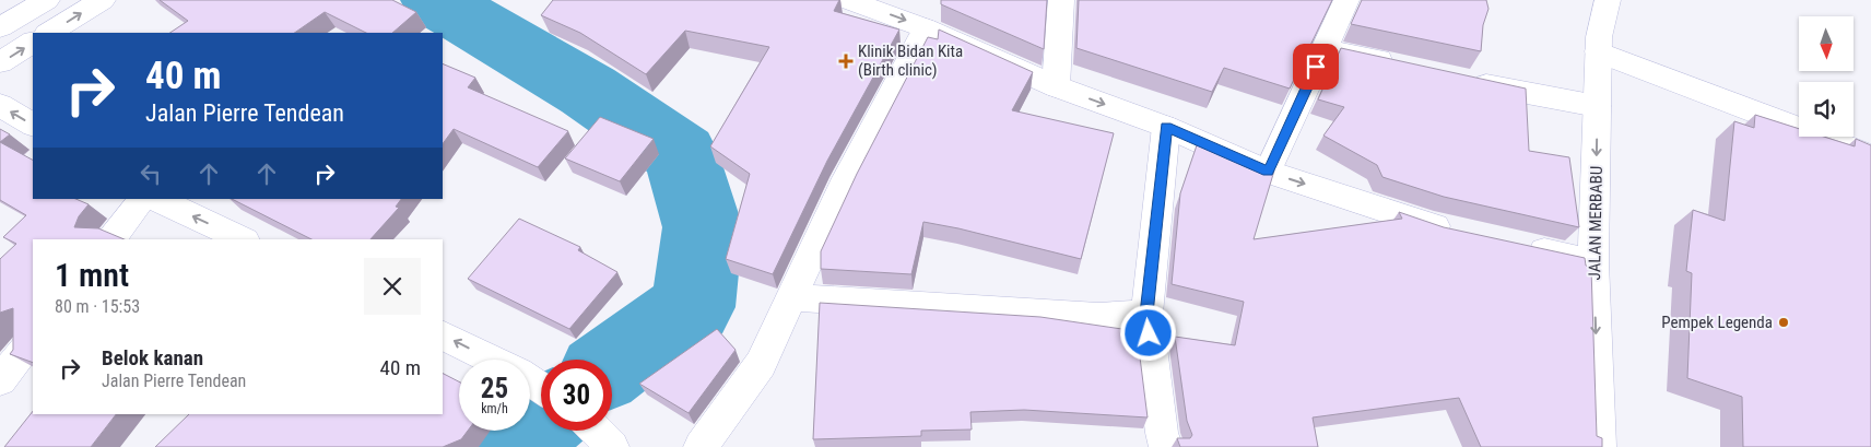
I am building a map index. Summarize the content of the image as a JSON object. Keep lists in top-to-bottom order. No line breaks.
{"streets":{"street":["JALAN MERBABU"]},"one_way":["JALAN MERBABU"],"places":{"health":["Klinik Bidan Kita (Birth clinic)"],"other":["Pempek Legenda"]},"north":"bottom","page":{"turn":["40 m","Jalan Pierre Tendean"],"heading":["1 mnt","80 m · 15:53"],"list":[{"name":"Belok kanan","note":"Jalan Pierre Tendean","value":"40 m"}],"speed":"25 km/h","limit":"30"}}
